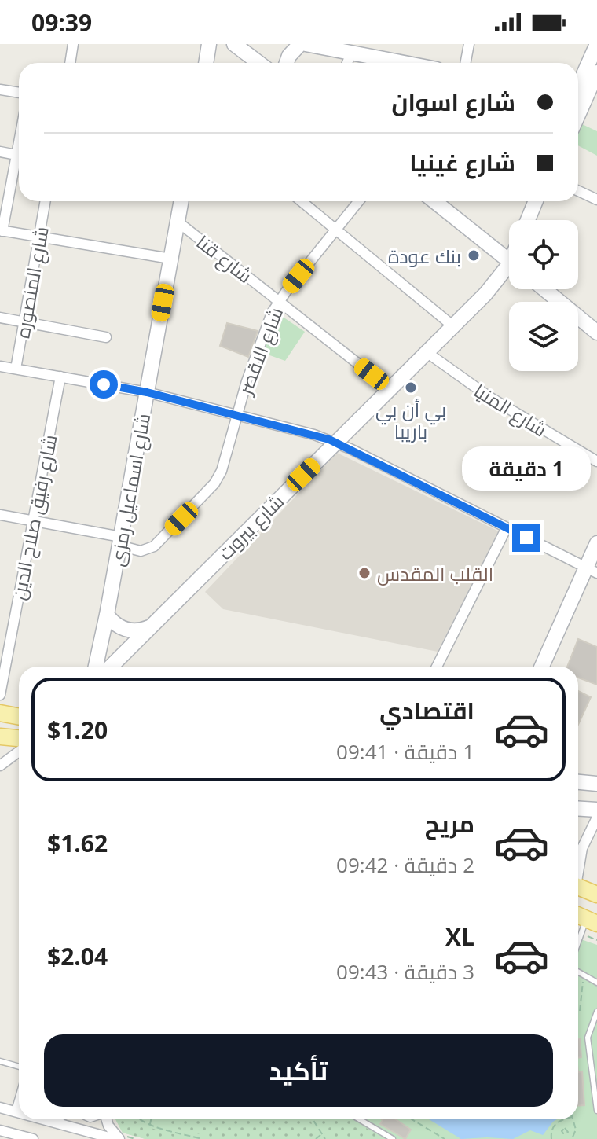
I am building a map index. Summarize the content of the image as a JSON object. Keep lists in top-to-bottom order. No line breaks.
{"streets":{"street":["شارع قنا","شارع المنصوره","شارع الاقصر","شارع المنيا","شارع اسماعيل رمزى","شارع رفيق صلاح الدين","شارع بيروت"]},"crossings":[["شارع قنا","شارع الاقصر"],["شارع قنا","شارع اسماعيل رمزى"],["شارع قنا","شارع بيروت"],["شارع الاقصر","شارع اسماعيل رمزى"],["شارع الاقصر","شارع رفيق صلاح الدين"],["شارع المنيا","شارع بيروت"]],"places":["بنك عودة","بي أن بي باريبا","القلب المقدس"],"page":{"status":"09:39","banner":["شارع اسوان","شارع غينيا"],"bubble":"1 دقيقة","list":[{"name":"اقتصادي","note":"1 دقيقة · 09:41","value":"$1.20"},{"name":"مريح","note":"2 دقيقة · 09:42","value":"$1.62"},{"name":"XL","note":"3 دقيقة · 09:43","value":"$2.04"}],"buttons":"تأكيد"}}
